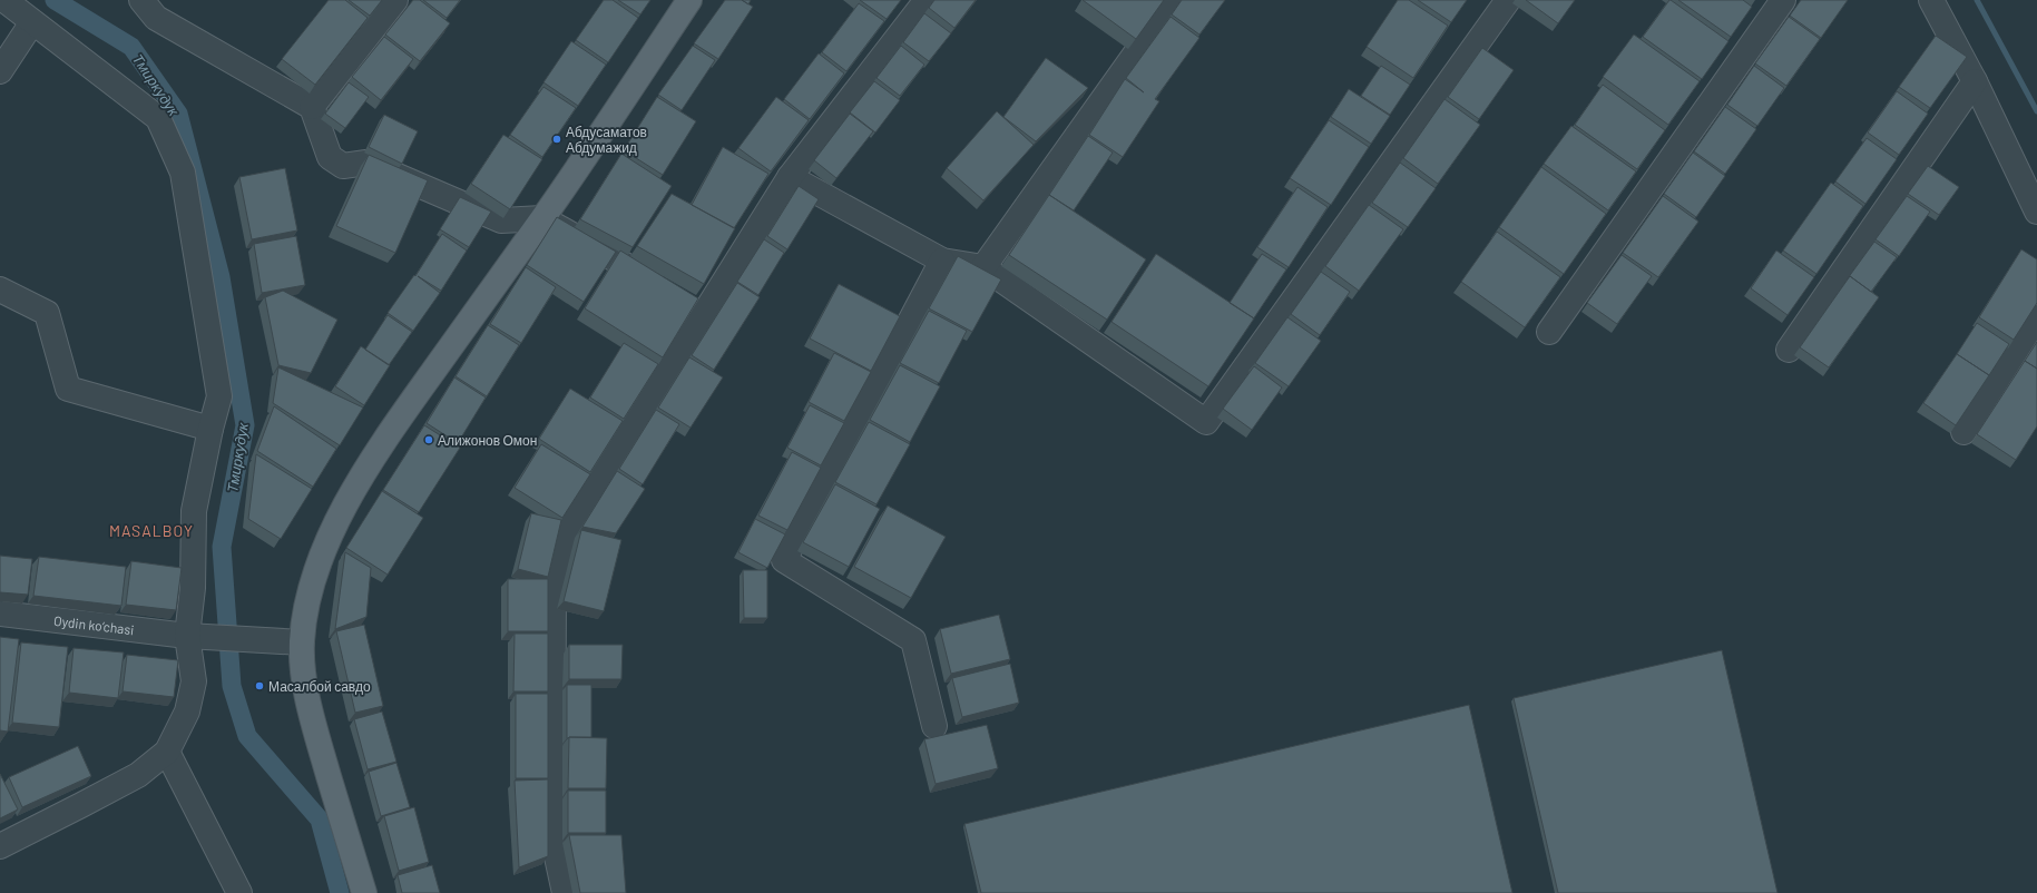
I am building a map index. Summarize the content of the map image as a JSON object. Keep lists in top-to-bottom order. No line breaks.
{"streets":{"street":["Oydin ko‘chasi"]},"districts":["MASALBOY"],"water":["Тмиркудук"],"places":["Абдусаматов Абдумажид","Алижонов Омон","Масалбой савдо"]}
